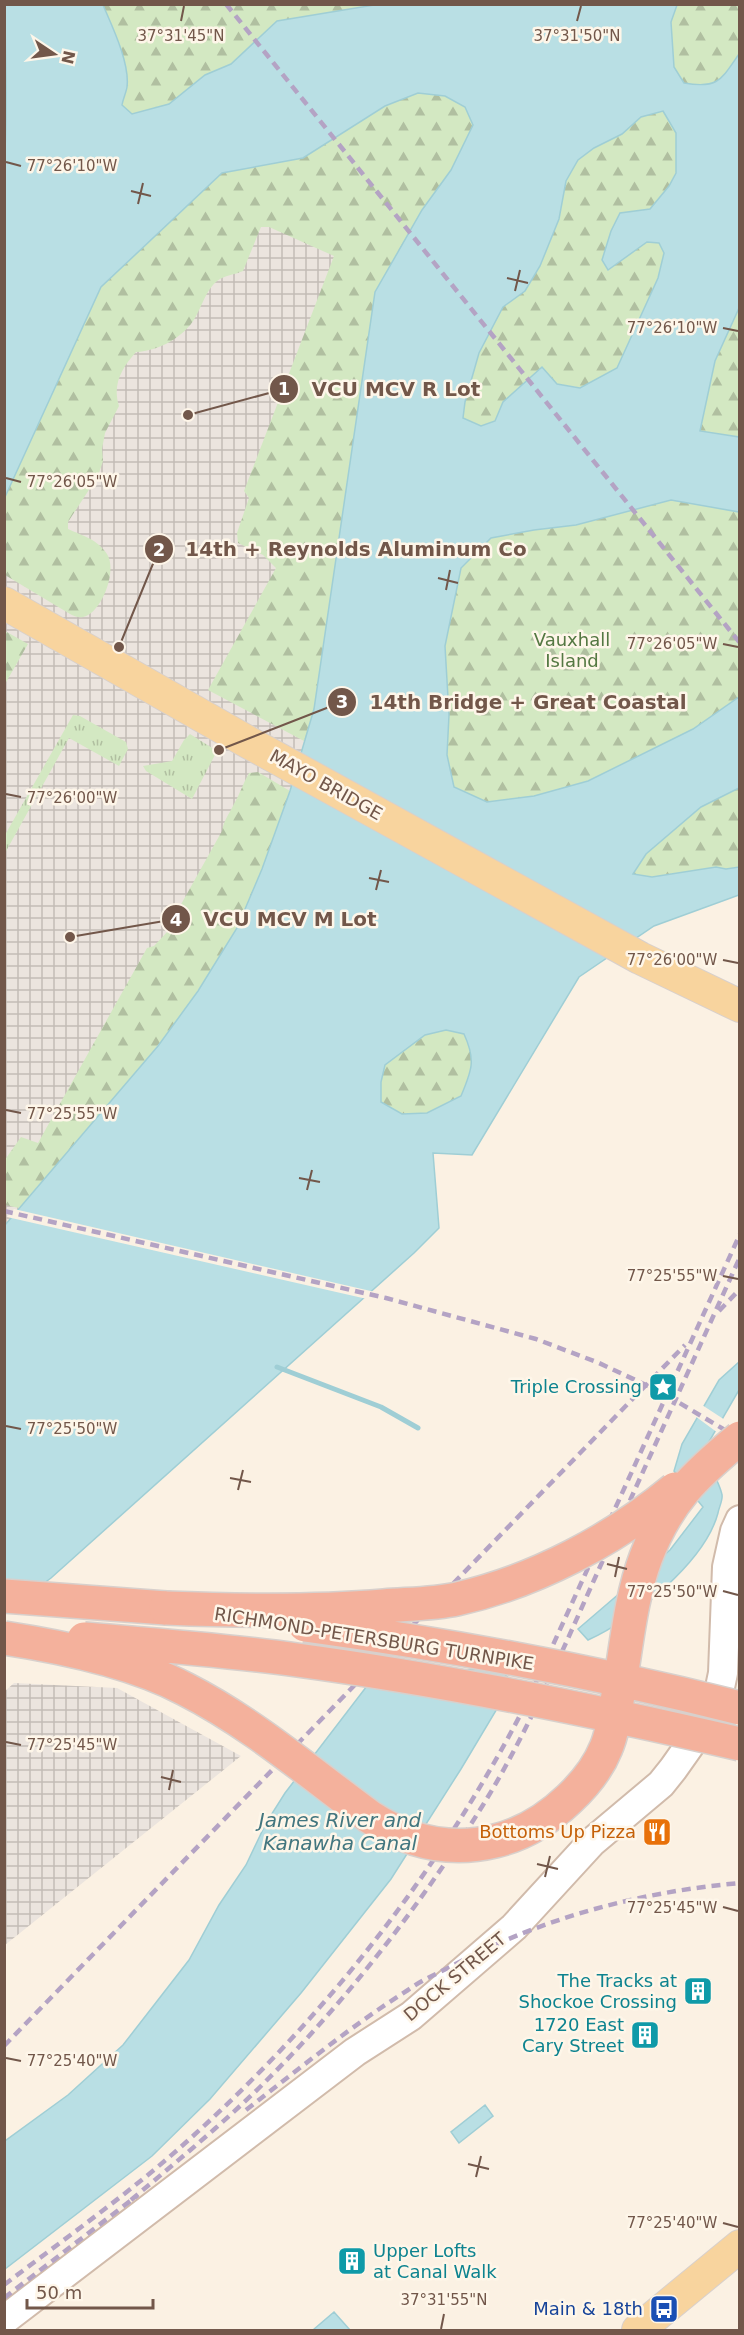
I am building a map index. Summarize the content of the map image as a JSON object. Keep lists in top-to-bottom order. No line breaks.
{"streets":{"highway":["RICHMOND-PETERSBURG TURNPIKE"],"main road":["MAYO BRIDGE","DOCK STREET"]},"water":["James River and Kanawha Canal"],"parks":["Vauxhall Island"],"places":{"other":["VCU MCV R Lot","14th + Reynolds Aluminum Co","14th Bridge + Great Coastal","VCU MCV M Lot"],"place":["Triple Crossing"],"restaurant":["Bottoms Up Pizza"],"building":["The Tracks at Shockoe Crossing","1720 East Cary Street","Upper Lofts at Canal Walk"],"bus stop":["Main & 18th"]},"scale_bar":"50 m","north":"right","coordinates":["37°31'45\"N","37°31'50\"N","77°26'10\"W","77°26'05\"W","77°26'00\"W","77°25'55\"W","77°25'50\"W","77°25'45\"W","77°25'40\"W","37°31'55\"N"]}
